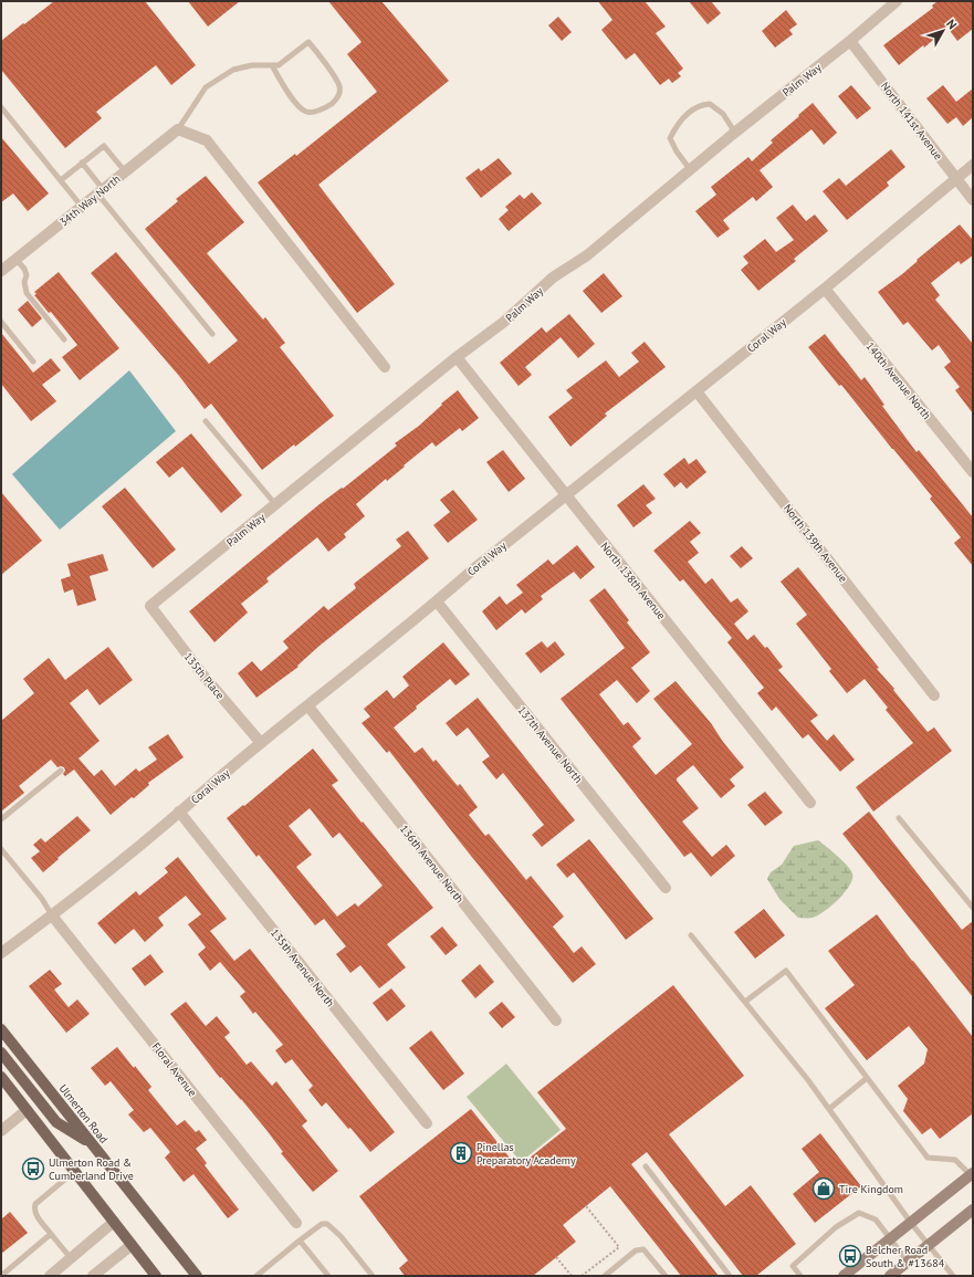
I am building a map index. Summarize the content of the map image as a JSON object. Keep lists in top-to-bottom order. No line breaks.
{"streets":{"main road":["Ulmerton Road"],"street":["Palm Way","North 141st Avenue","34th Way North","Coral Way","140th Avenue North","North 139th Avenue","North 138th Avenue","135th Place","137th Avenue North","136th Avenue North","135th Avenue North","Floral Avenue"]},"crossings":[["Palm Way","North 141st Avenue"],["Palm Way","North 138th Avenue"],["Palm Way","135th Place"],["North 141st Avenue","Coral Way"],["Coral Way","140th Avenue North"],["Coral Way","North 139th Avenue"],["Coral Way","North 138th Avenue"],["Coral Way","135th Place"],["Coral Way","137th Avenue North"],["Coral Way","136th Avenue North"],["Coral Way","135th Avenue North"],["Coral Way","Floral Avenue"]],"places":{"building":["Pinellas Preparatory Academy"],"bus stop":["Ulmerton Road & Cumberland Drive","Belcher Road South & #13684"],"shop":["Tire Kingdom"]},"north":"top right"}
